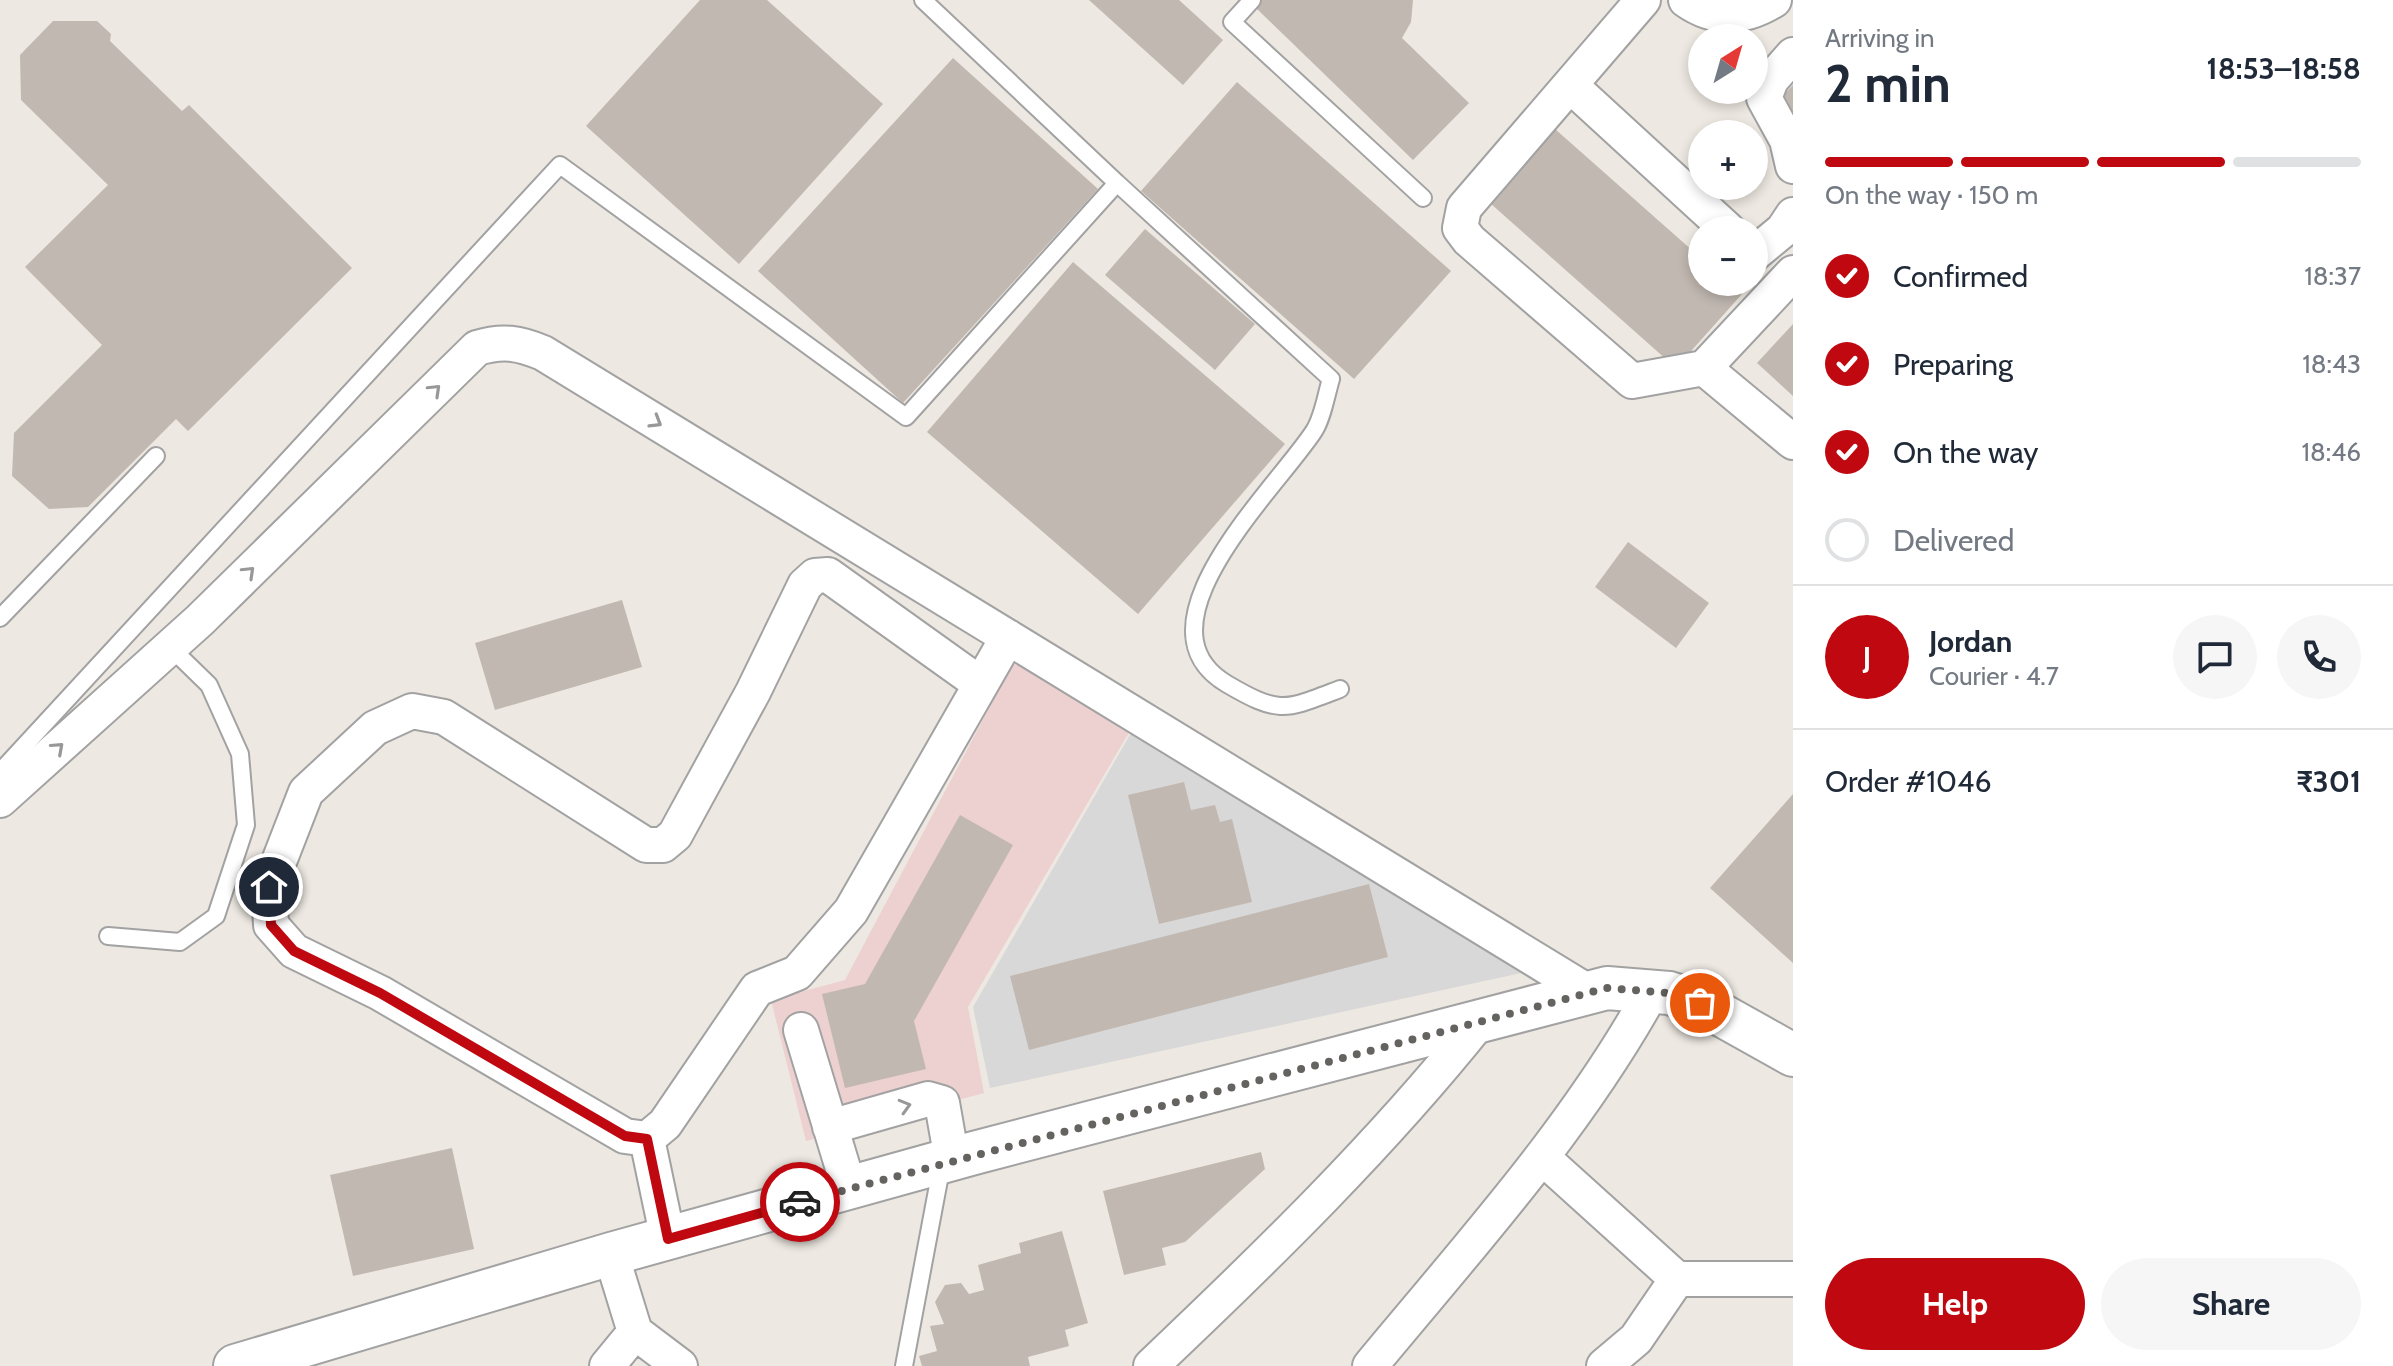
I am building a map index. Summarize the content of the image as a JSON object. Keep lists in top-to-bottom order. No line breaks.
{"north":"top right","page":{"heading":["2 min","Arriving in","18:53–18:58"],"panel":["Jordan","Courier · 4.7","Order #1046","₹301"],"map_buttons":["+","−"],"bar":"On the way · 150 m","list":[["Confirmed","18:37"],["Preparing","18:43"],["On the way","18:46"],"Delivered"],"round":"J","buttons":["Help","Share"]}}
